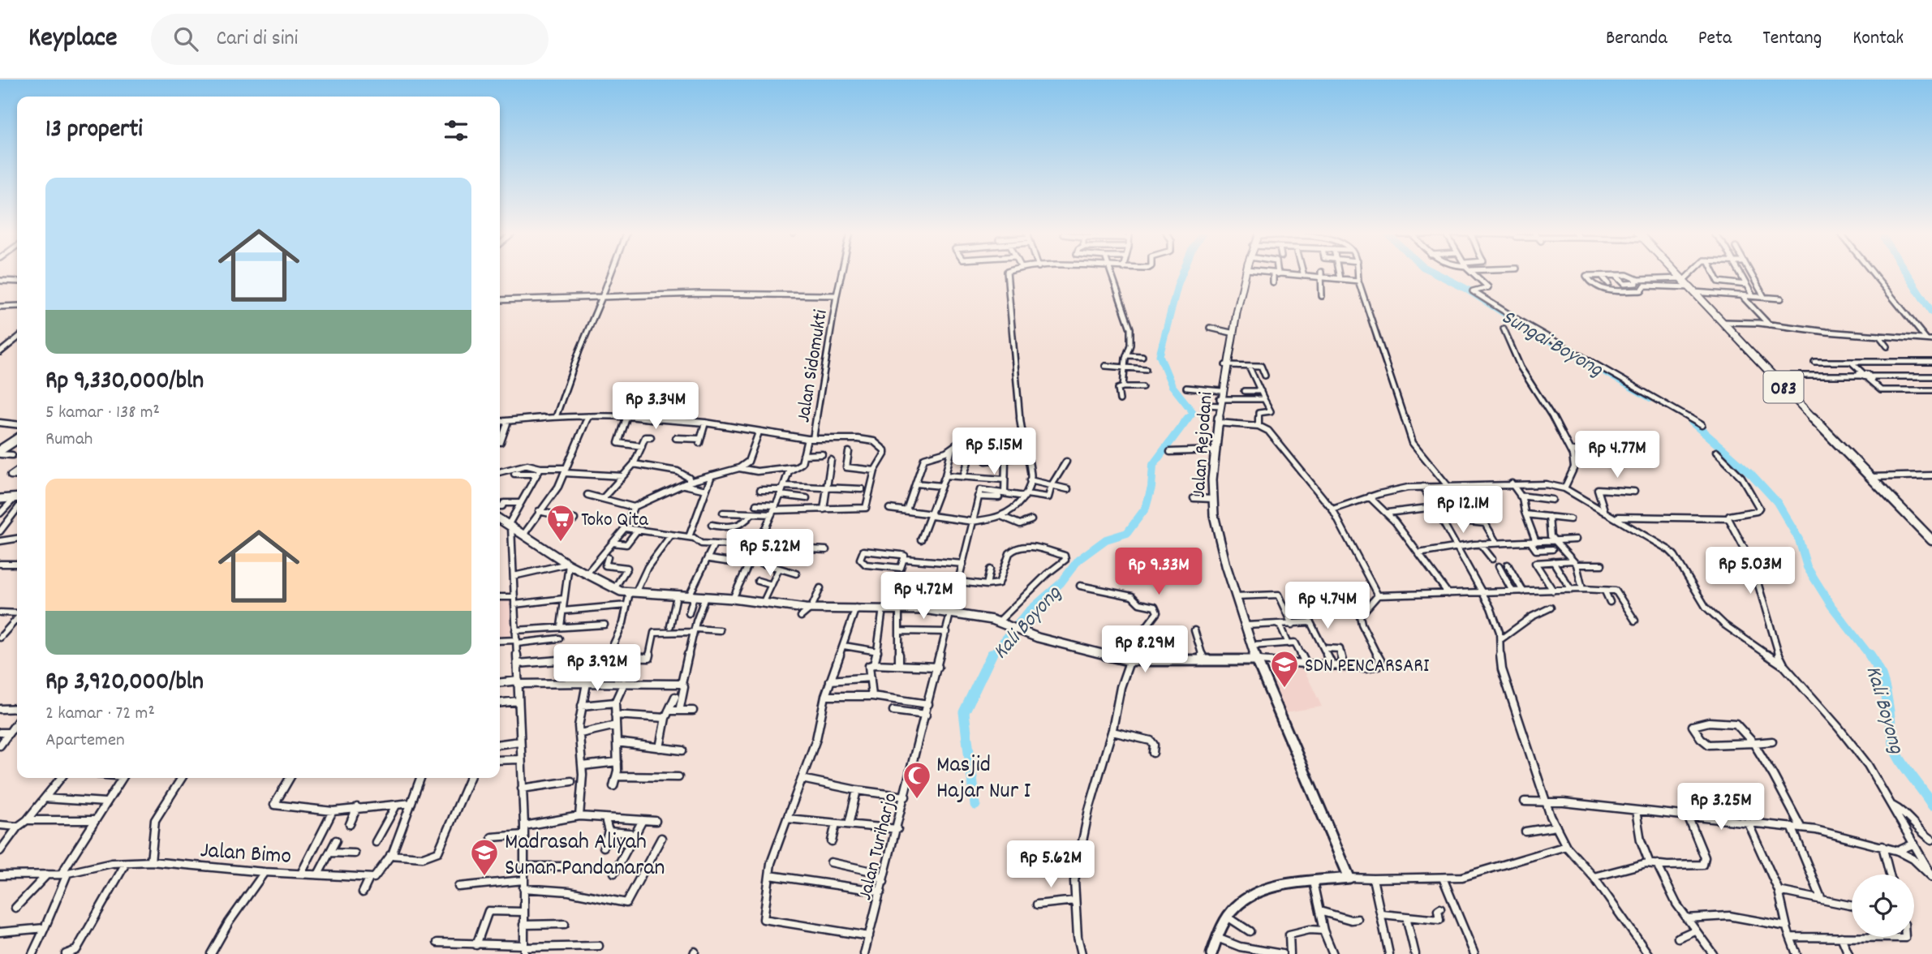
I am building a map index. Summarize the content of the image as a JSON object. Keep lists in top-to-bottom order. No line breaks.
{"streets":{"main road":["083","Jalan Rejodani"],"street":["Jalan Sidomukti","Jalan Turiharjo","Jalan Bimo"]},"water":["Sungai Boyong","Kali Boyong"],"places":{"supermarket":["Toko Qita"],"school or university":["SDN PENCARSARI","Madrasah Aliyah Sunan Pandanaran"],"mosque":["Masjid Hajar Nur I"]},"page":{"header":"Keyplace","search":"Cari di sini","nav":["Beranda","Peta","Tentang","Kontak"],"heading":"13 properti","list":[{"name":"Rp 9,330,000/bln","note":"5 kamar · 138 m² · Rumah"},{"name":"Rp 3,920,000/bln","note":"2 kamar · 72 m² · Apartemen"}],"price":["Rp 3.34M","Rp 5.15M","Rp 4.77M","Rp 12.1M","Rp 5.22M","Rp 5.03M","Rp 9.33M","Rp 4.72M","Rp 4.74M","Rp 8.29M","Rp 3.92M","Rp 3.25M","Rp 5.62M"]}}
